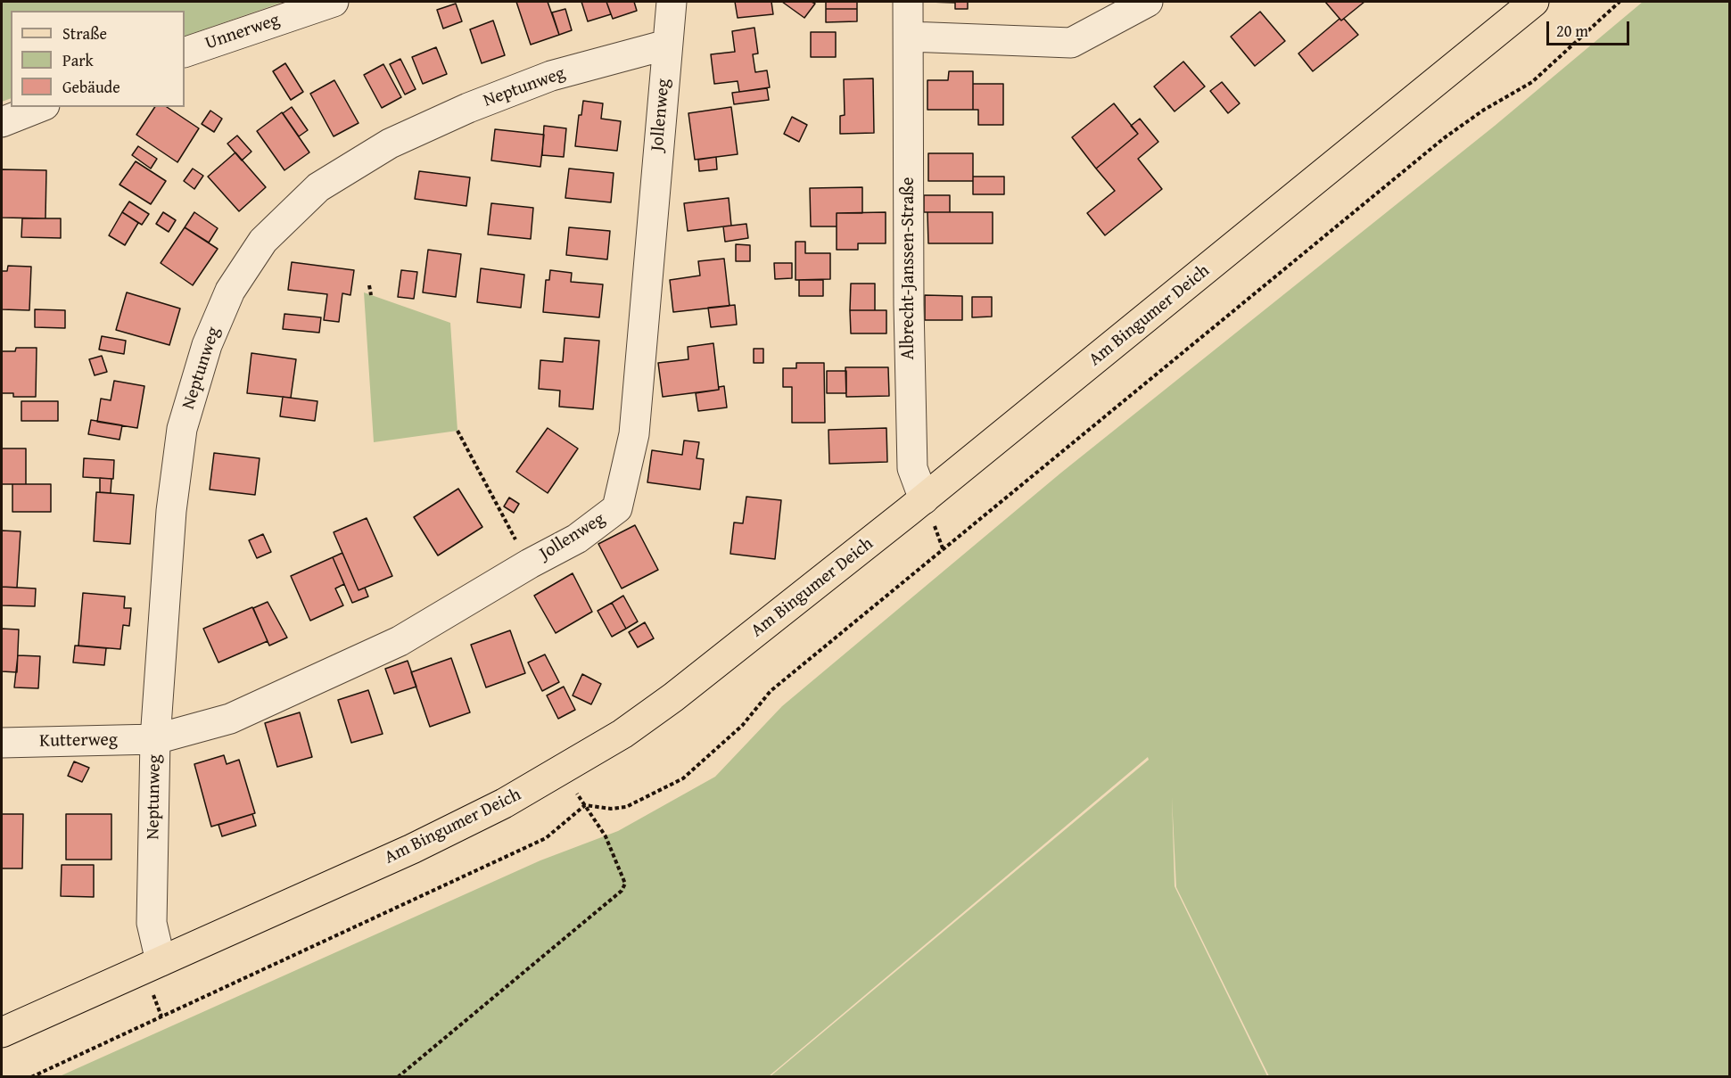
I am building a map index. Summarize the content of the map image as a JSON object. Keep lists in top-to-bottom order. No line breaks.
{"streets":{"main road":["Am Bingumer Deich"],"street":["Unnerweg","Neptunweg","Jollenweg","Albrecht-Janssen-Straße","Kutterweg"]},"crossings":[["Neptunweg","Jollenweg"],["Neptunweg","Am Bingumer Deich"],["Neptunweg","Kutterweg"],["Jollenweg","Kutterweg"],["Albrecht-Janssen-Straße","Am Bingumer Deich"]],"legend":["Straße","Park","Gebäude"],"scale_bar":"20 m"}
